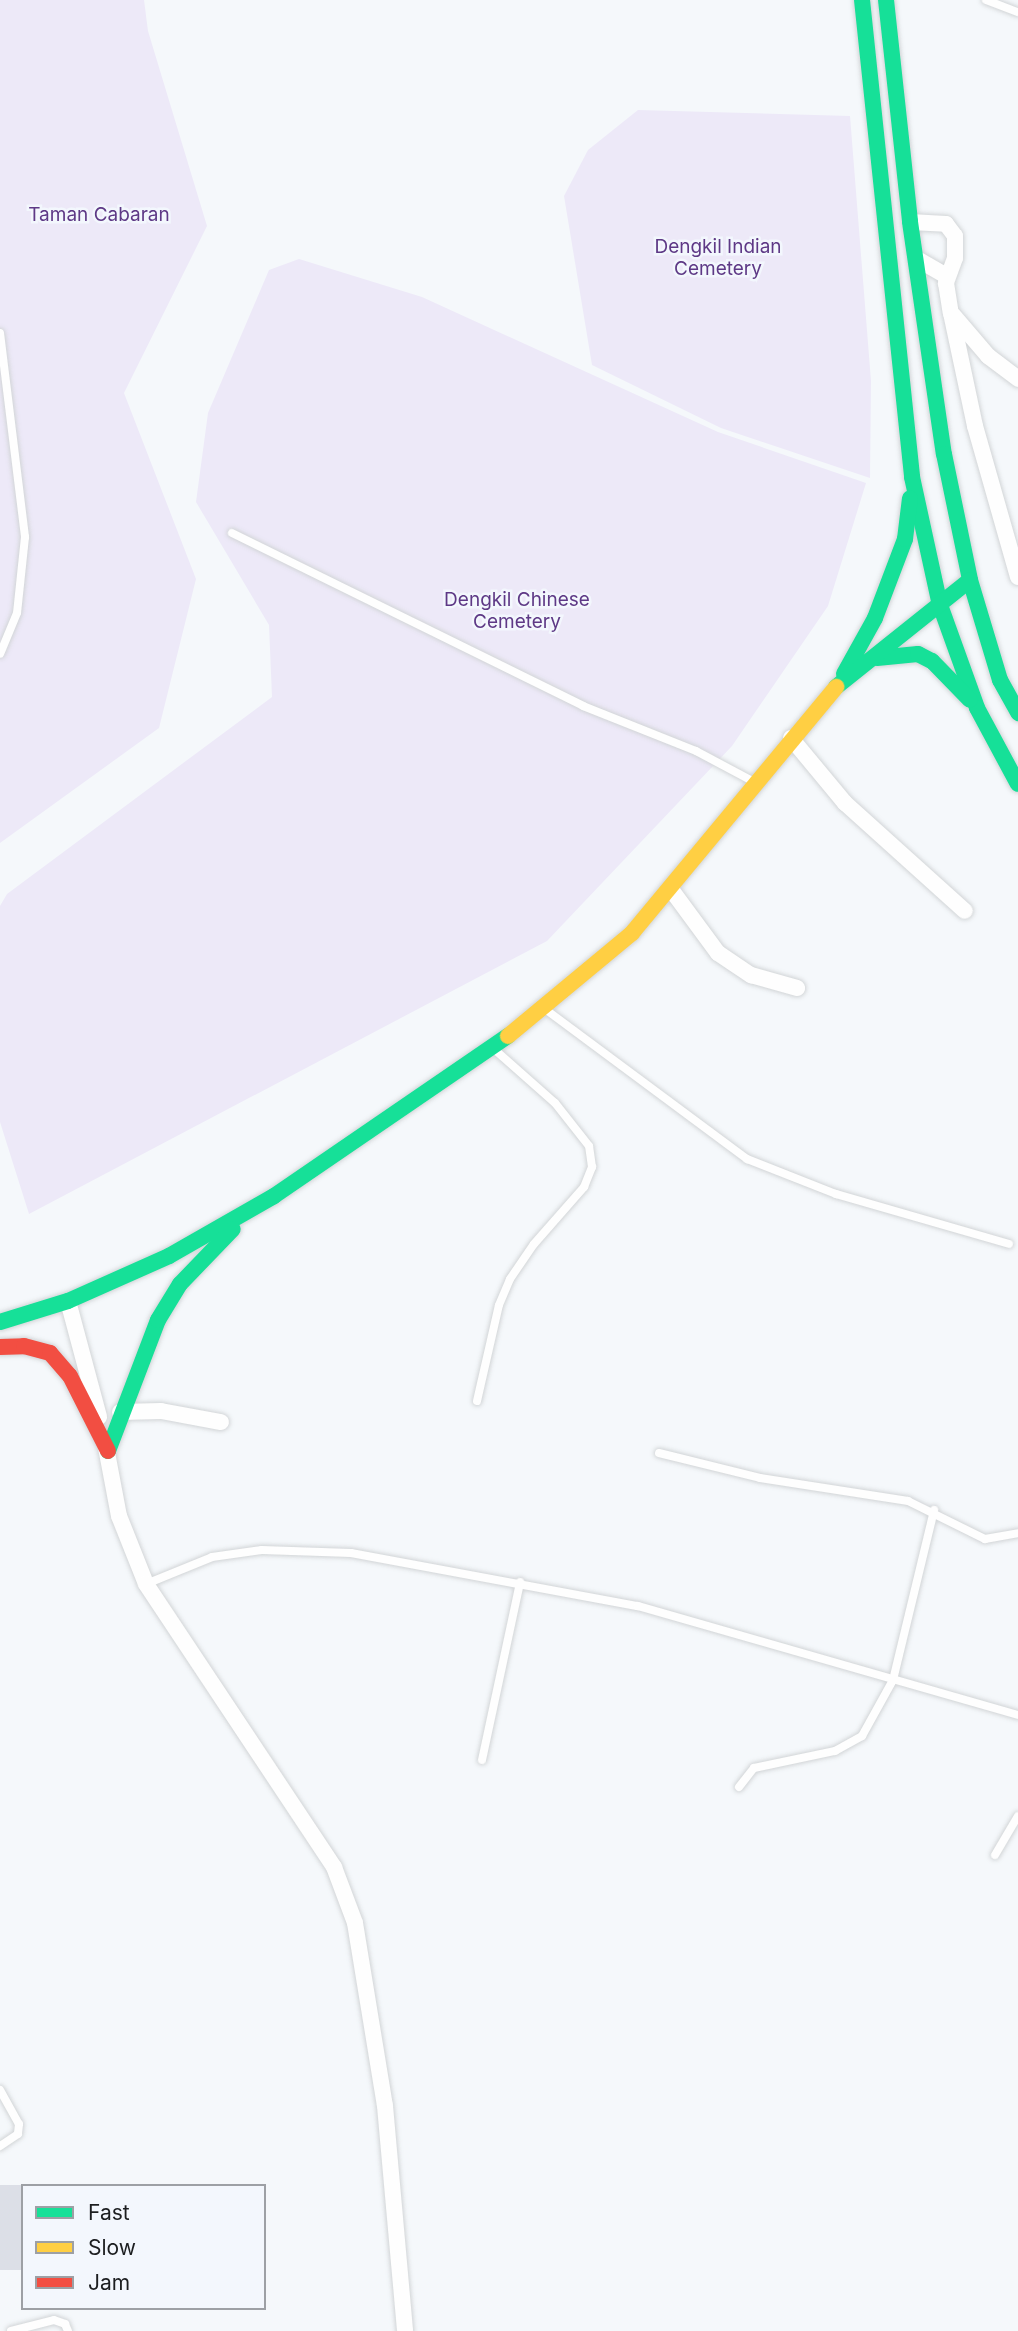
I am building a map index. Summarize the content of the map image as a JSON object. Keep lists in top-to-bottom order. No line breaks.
{"parks":["Taman Cabaran","Dengkil Indian Cemetery","Dengkil Chinese Cemetery"],"legend":["Fast","Slow","Jam"]}
